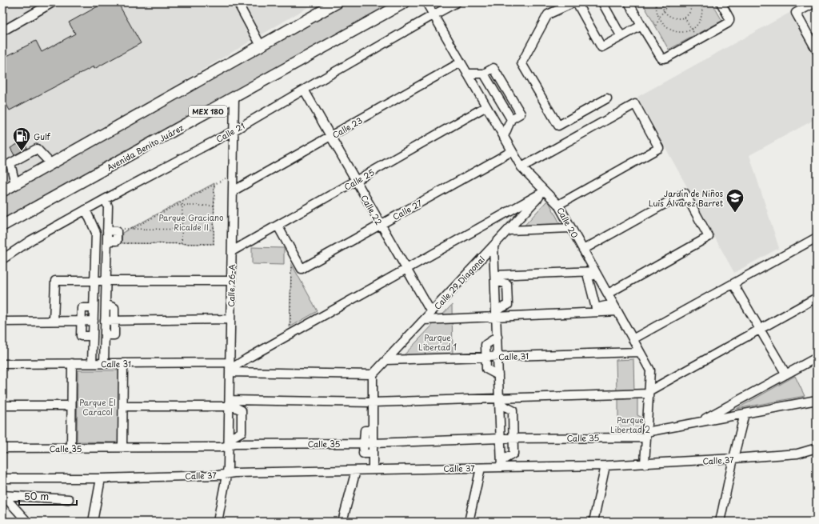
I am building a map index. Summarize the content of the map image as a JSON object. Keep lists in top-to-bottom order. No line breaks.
{"streets":{"main road":["MEX 180","Avenida Benito Juárez"],"street":["Calle 23","Calle 21","Calle 25","Calle 22","Calle 27","Calle 20","Calle 29 Diagonal","Calle 26-A","Calle 31","Calle 35","Calle 37"]},"crossings":[["Calle 23","Calle 22"],["Calle 23","Calle 20"],["Calle 23","Calle 26-A"],["Calle 21","Calle 22"],["Calle 21","Calle 20"],["Calle 21","Calle 26-A"],["Avenida Benito Juárez","Calle 26-A"],["Calle 25","Calle 22"],["Calle 25","Calle 27"],["Calle 25","Calle 20"],["Calle 25","Calle 26-A"],["Calle 22","Calle 27"],["Calle 22","Calle 29 Diagonal"],["Calle 27","Calle 20"],["Calle 20","Calle 29 Diagonal"],["Calle 20","Calle 31"],["Calle 20","Calle 35"],["Calle 20","Calle 37"],["Calle 29 Diagonal","Calle 31"],["Calle 26-A","Calle 31"],["Calle 26-A","Calle 35"],["Calle 26-A","Calle 37"]],"parks":["Parque Graciano Ricalde II","Parque Libertad 1","Parque El Caracol","Parque Libertad 2"],"places":{"fuel station":["Gulf"],"school or university":["Jardín de Niños Luis Álvarez Barret"]},"scale_bar":"50 m"}
